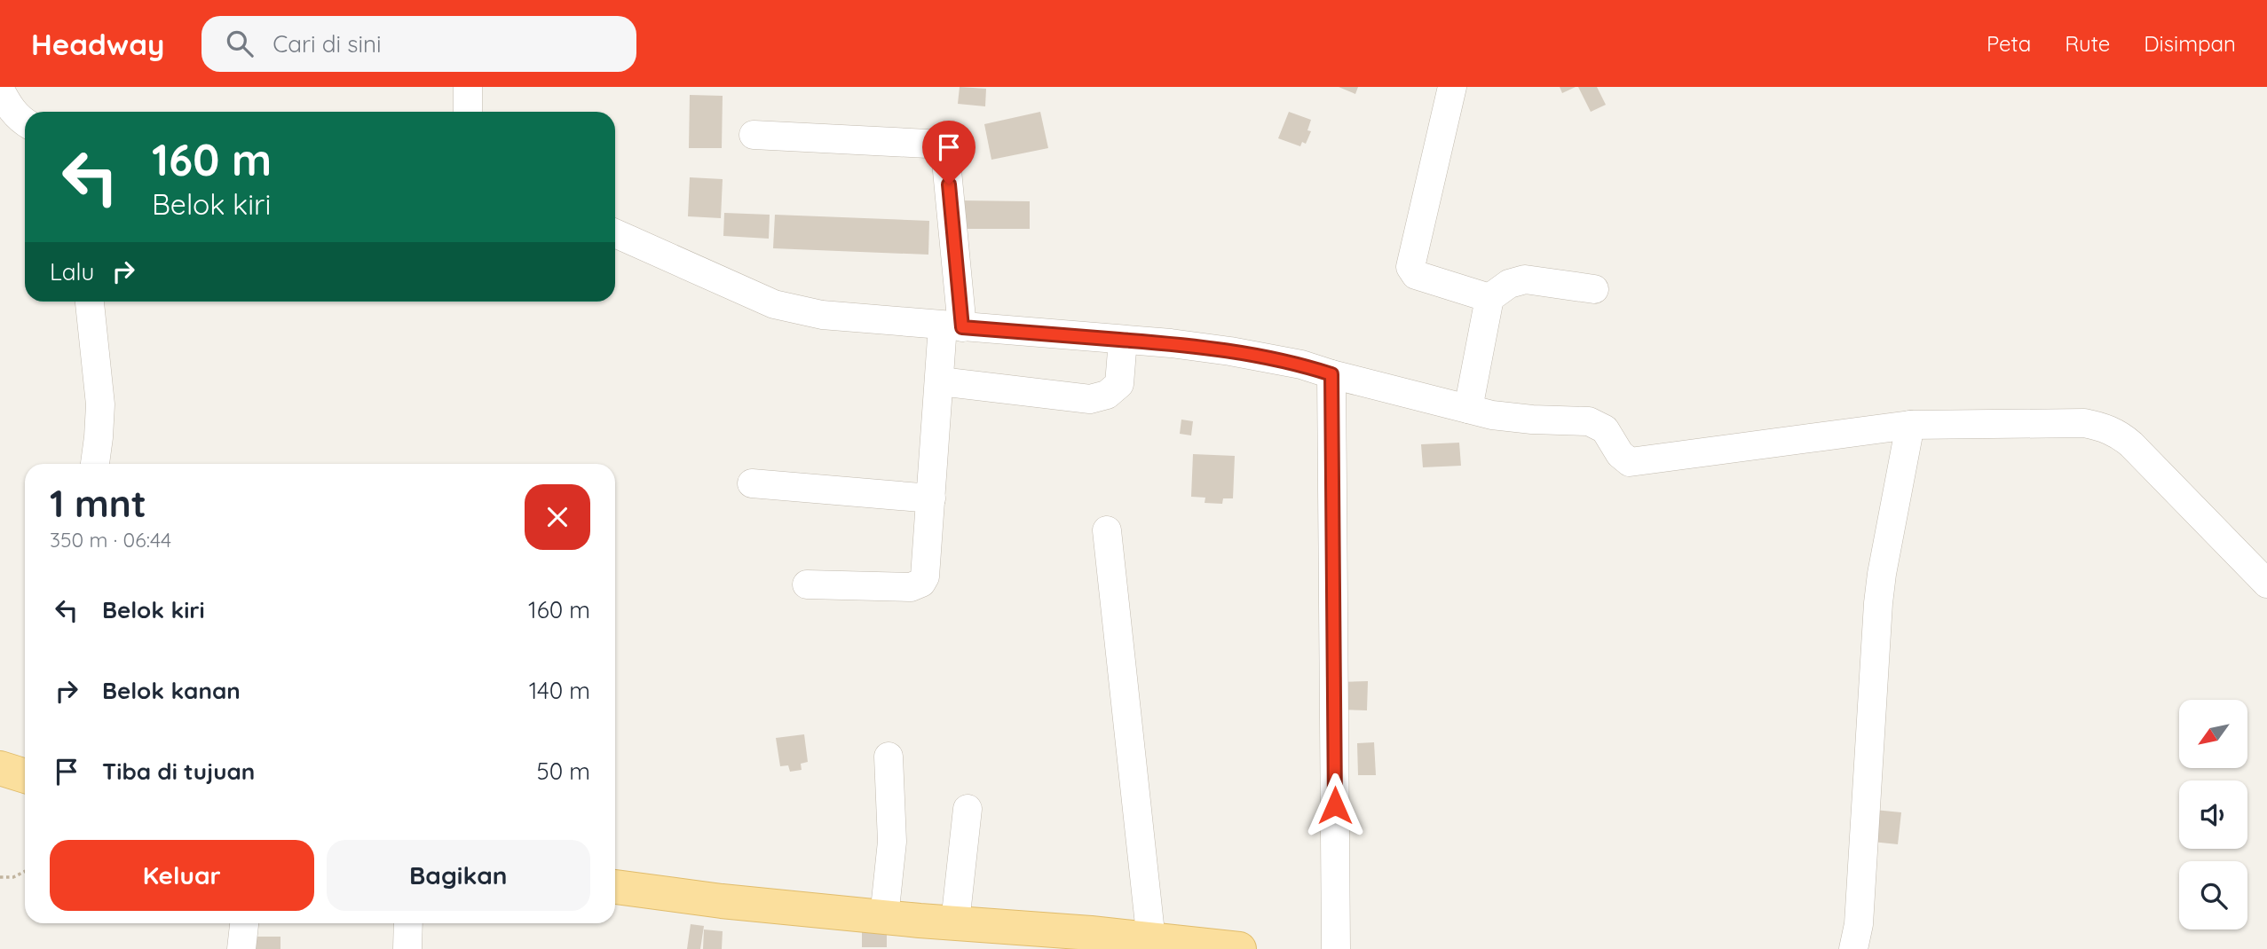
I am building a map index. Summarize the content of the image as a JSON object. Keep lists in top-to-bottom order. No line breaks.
{"north":"bottom left","page":{"header":"Headway","search":"Cari di sini","nav":["Peta","Rute","Disimpan"],"turn":["160 m","Belok kiri"],"then":"Lalu","heading":["1 mnt","350 m · 06:44"],"list":[{"name":"Belok kiri","value":"160 m"},{"name":"Belok kanan","value":"140 m"},{"name":"Tiba di tujuan","value":"50 m"}],"buttons":["Keluar","Bagikan"]}}
